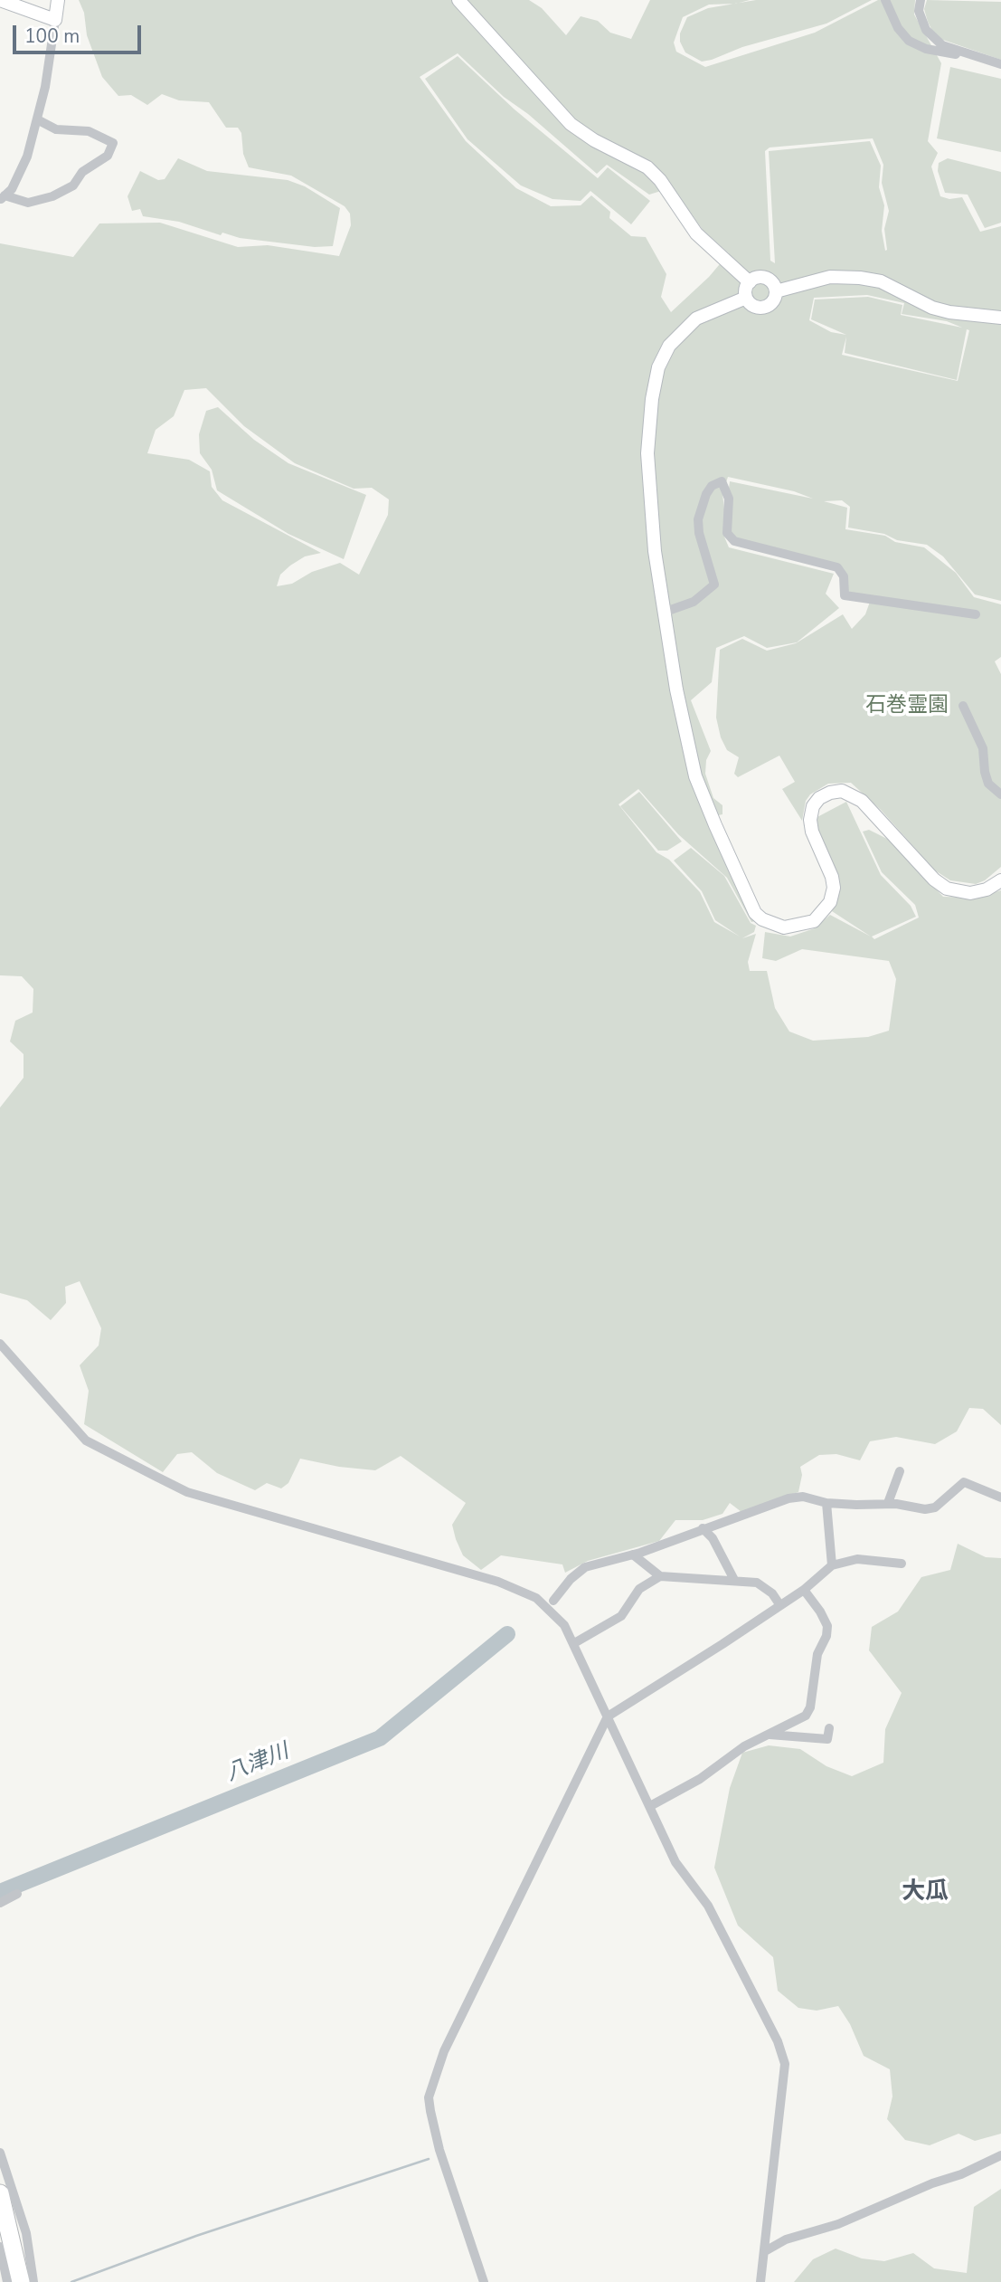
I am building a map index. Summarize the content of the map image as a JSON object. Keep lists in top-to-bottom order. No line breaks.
{"districts":["大瓜"],"water":["八津川"],"parks":["石巻霊園"],"scale_bar":"100 m"}
